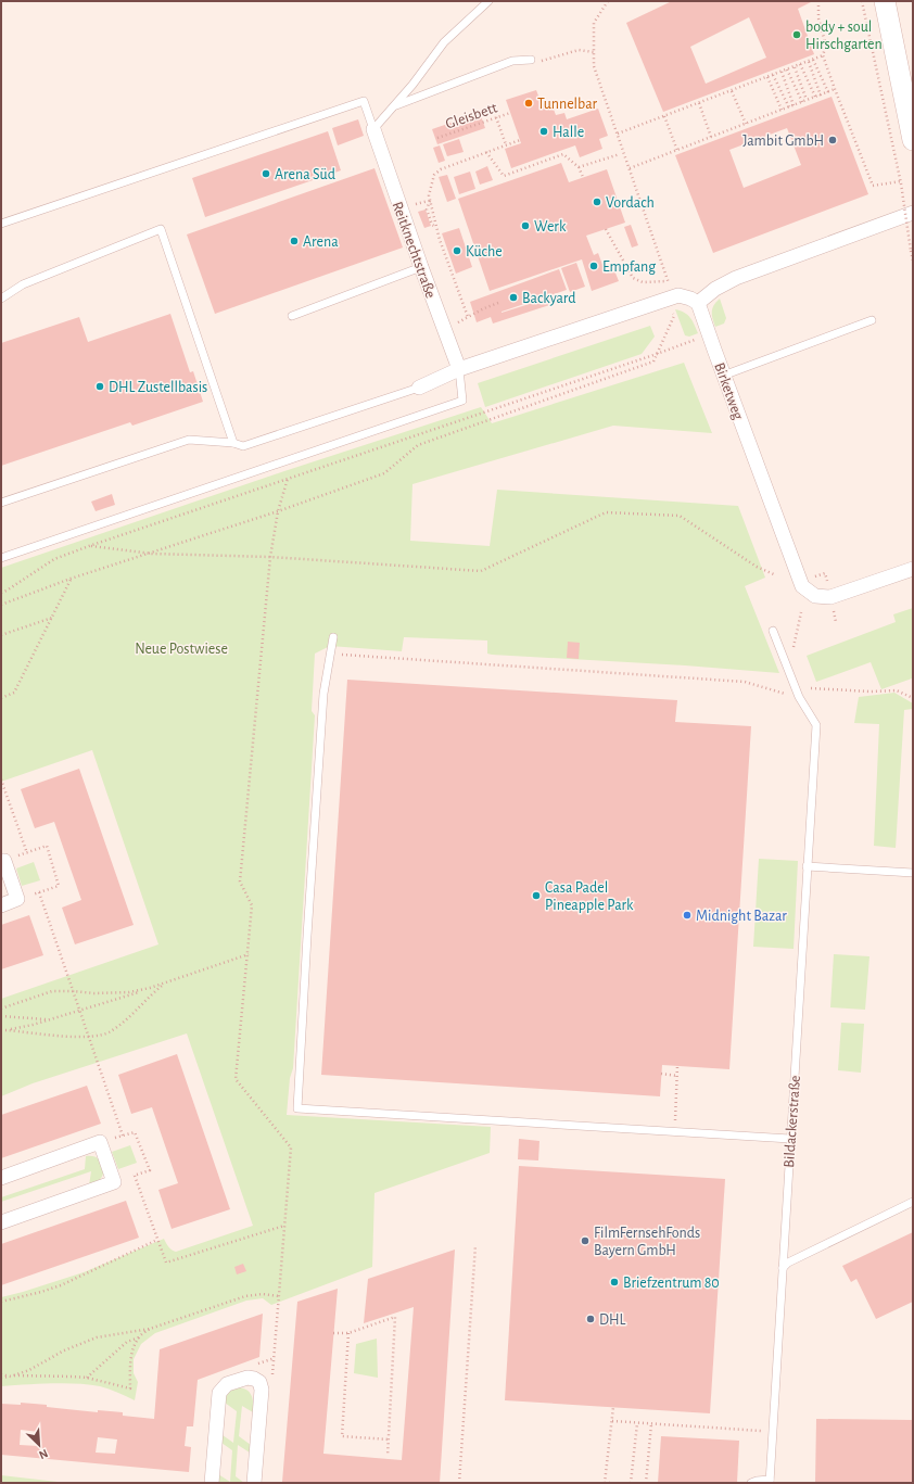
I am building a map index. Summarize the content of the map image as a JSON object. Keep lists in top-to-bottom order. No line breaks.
{"streets":{"street":["Reitknechtstraße","Birketweg"],"lane":["Bildackerstraße"],"path":["Gleisbett"]},"parks":["Neue Postwiese"],"places":["body + soul Hirschgarten","Tunnelbar","Halle","Jambit GmbH","Arena Süd","Vordach","Werk","Arena","Küche","Empfang","Backyard","DHL Zustellbasis","Casa Padel Pineapple Park","Midnight Bazar","FilmFernsehFonds Bayern GmbH","Briefzentrum 80","DHL"],"north":"bottom right"}
